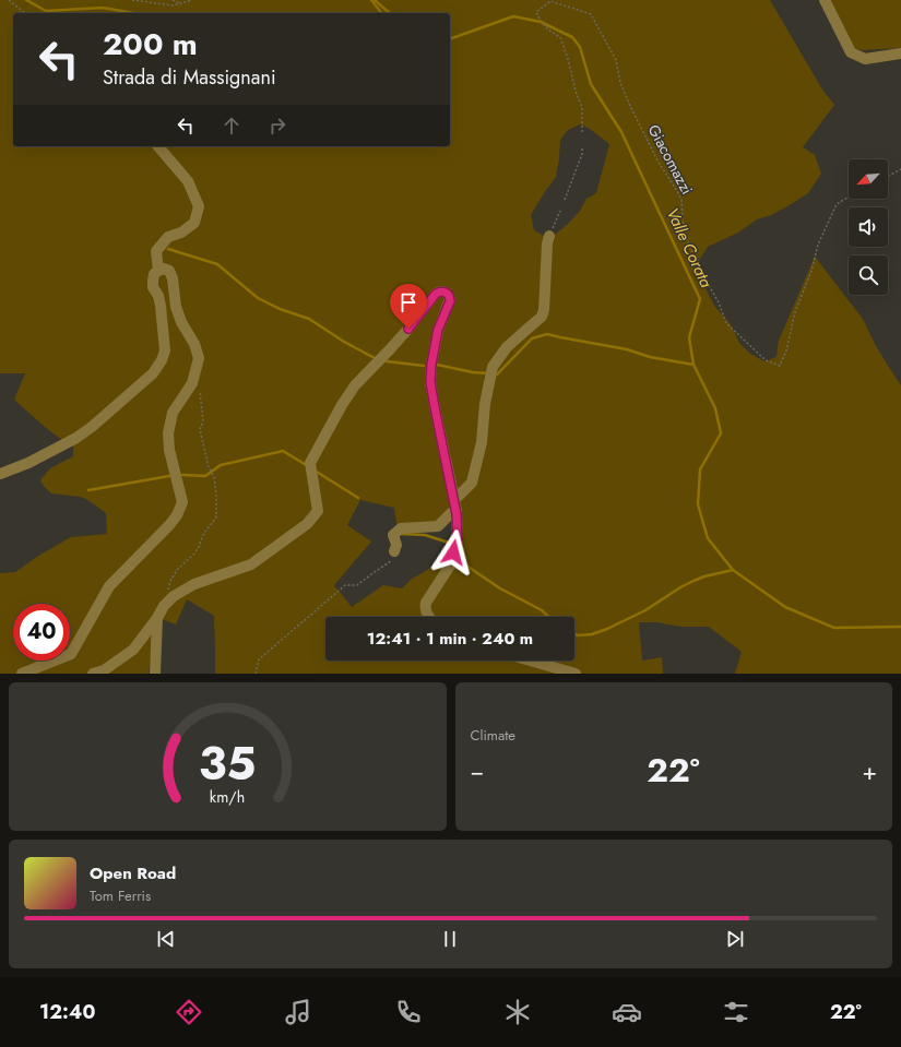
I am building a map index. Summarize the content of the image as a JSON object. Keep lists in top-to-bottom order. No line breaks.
{"streets":{"path":["Giacomazzi"]},"water":["Valle Corata"],"north":"bottom left","page":{"turn":["200 m","Strada di Massignani"],"limit":"40","trip":"12:41 · 1 min · 240 m","tile":"Climate","heat":["−","22°","+"],"song":["Open Road","Tom Ferris"],"tabs":["12:40","22°"],"gauge":["35","km/h"]}}
